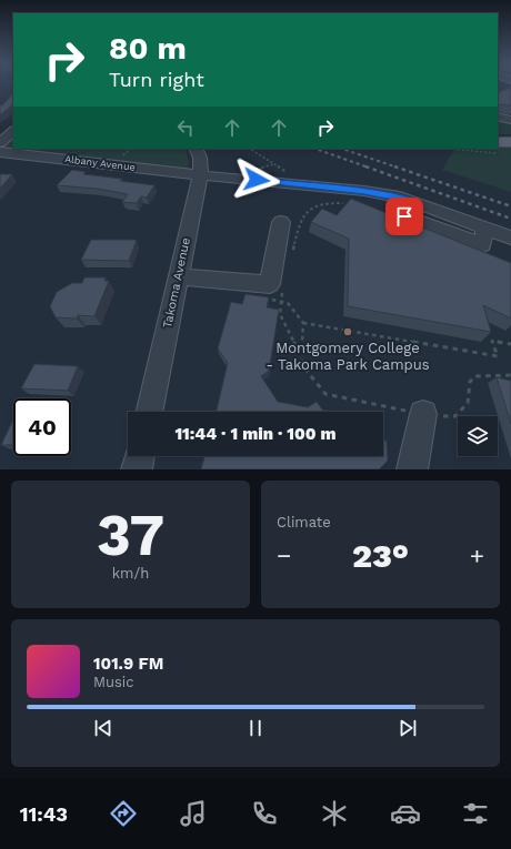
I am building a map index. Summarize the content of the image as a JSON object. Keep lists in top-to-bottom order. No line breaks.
{"streets":{"street":["Albany Avenue","Takoma Avenue"]},"crossings":[["Albany Avenue","Takoma Avenue"]],"places":["Montgomery College - Takoma Park Campus"],"page":{"turn":["80 m","Turn right"],"limit":"40","trip":"11:44 · 1 min · 100 m","tile":[["37","km/h"],"Climate"],"heat":["−","23°","+"],"song":["101.9 FM","Music"],"tabs":"11:43"}}
